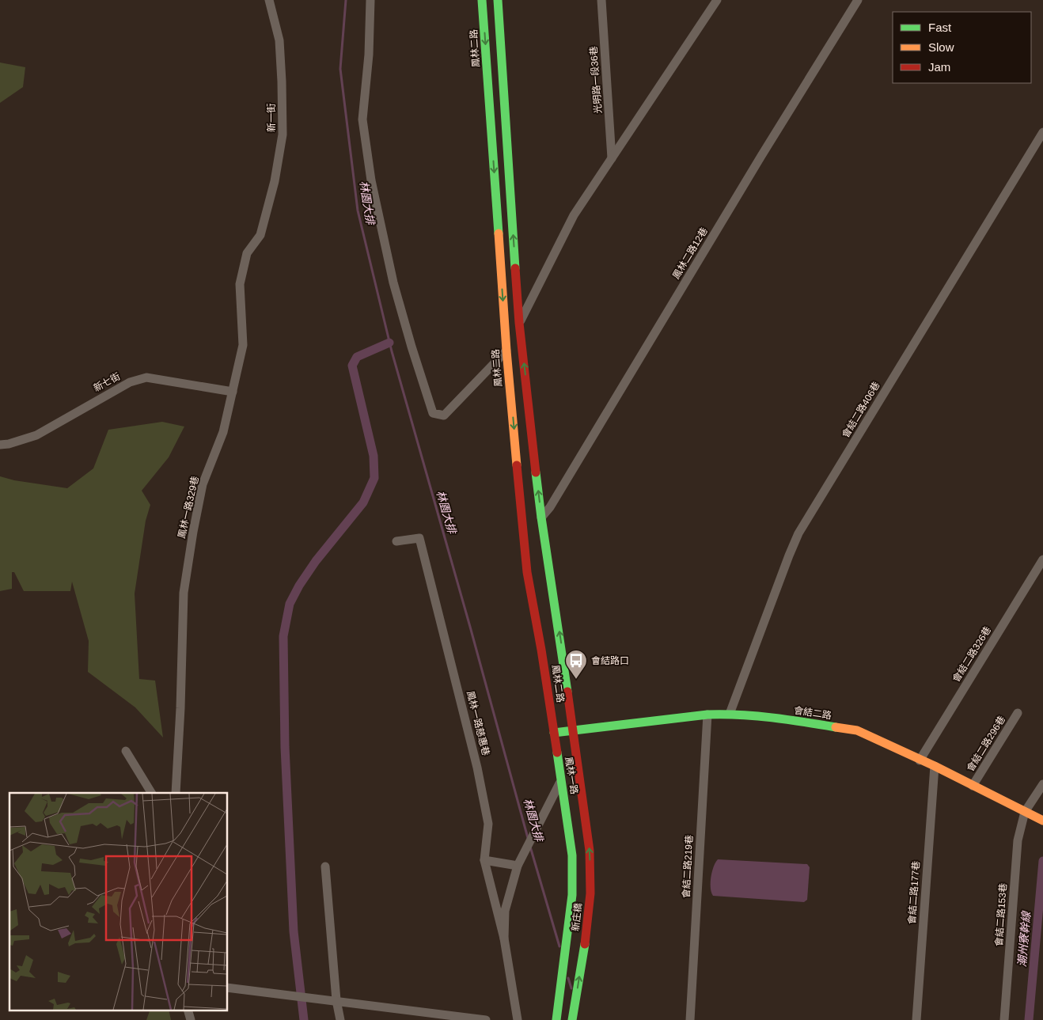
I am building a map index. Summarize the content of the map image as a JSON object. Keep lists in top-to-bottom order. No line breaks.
{"streets":{"main road":["鳳林二路","會結二路","鳳林一路","新庄橋"],"street":["光明路一段36巷","新一街","鳳林二路12巷","新七街","會結二路406巷","鳳林一路329巷","會結二路326巷","鳳林一路慈惠巷","會結二路296巷","會結二路219巷","會結二路177巷","會結二路153巷"]},"crossings":[["鳳林二路","鳳林二路12巷"],["鳳林二路","會結二路"],["鳳林二路","鳳林一路"],["新一街","鳳林一路329巷"],["新七街","鳳林一路329巷"],["會結二路406巷","會結二路"],["會結二路326巷","會結二路"],["會結二路","會結二路296巷"],["會結二路","鳳林一路"],["會結二路","會結二路219巷"],["會結二路","會結二路177巷"],["會結二路","會結二路153巷"],["鳳林一路","新庄橋"]],"water":["林園大排","潮州寮幹線"],"places":{"bus stop":["會結路口"]},"legend":["Fast","Slow","Jam"]}
